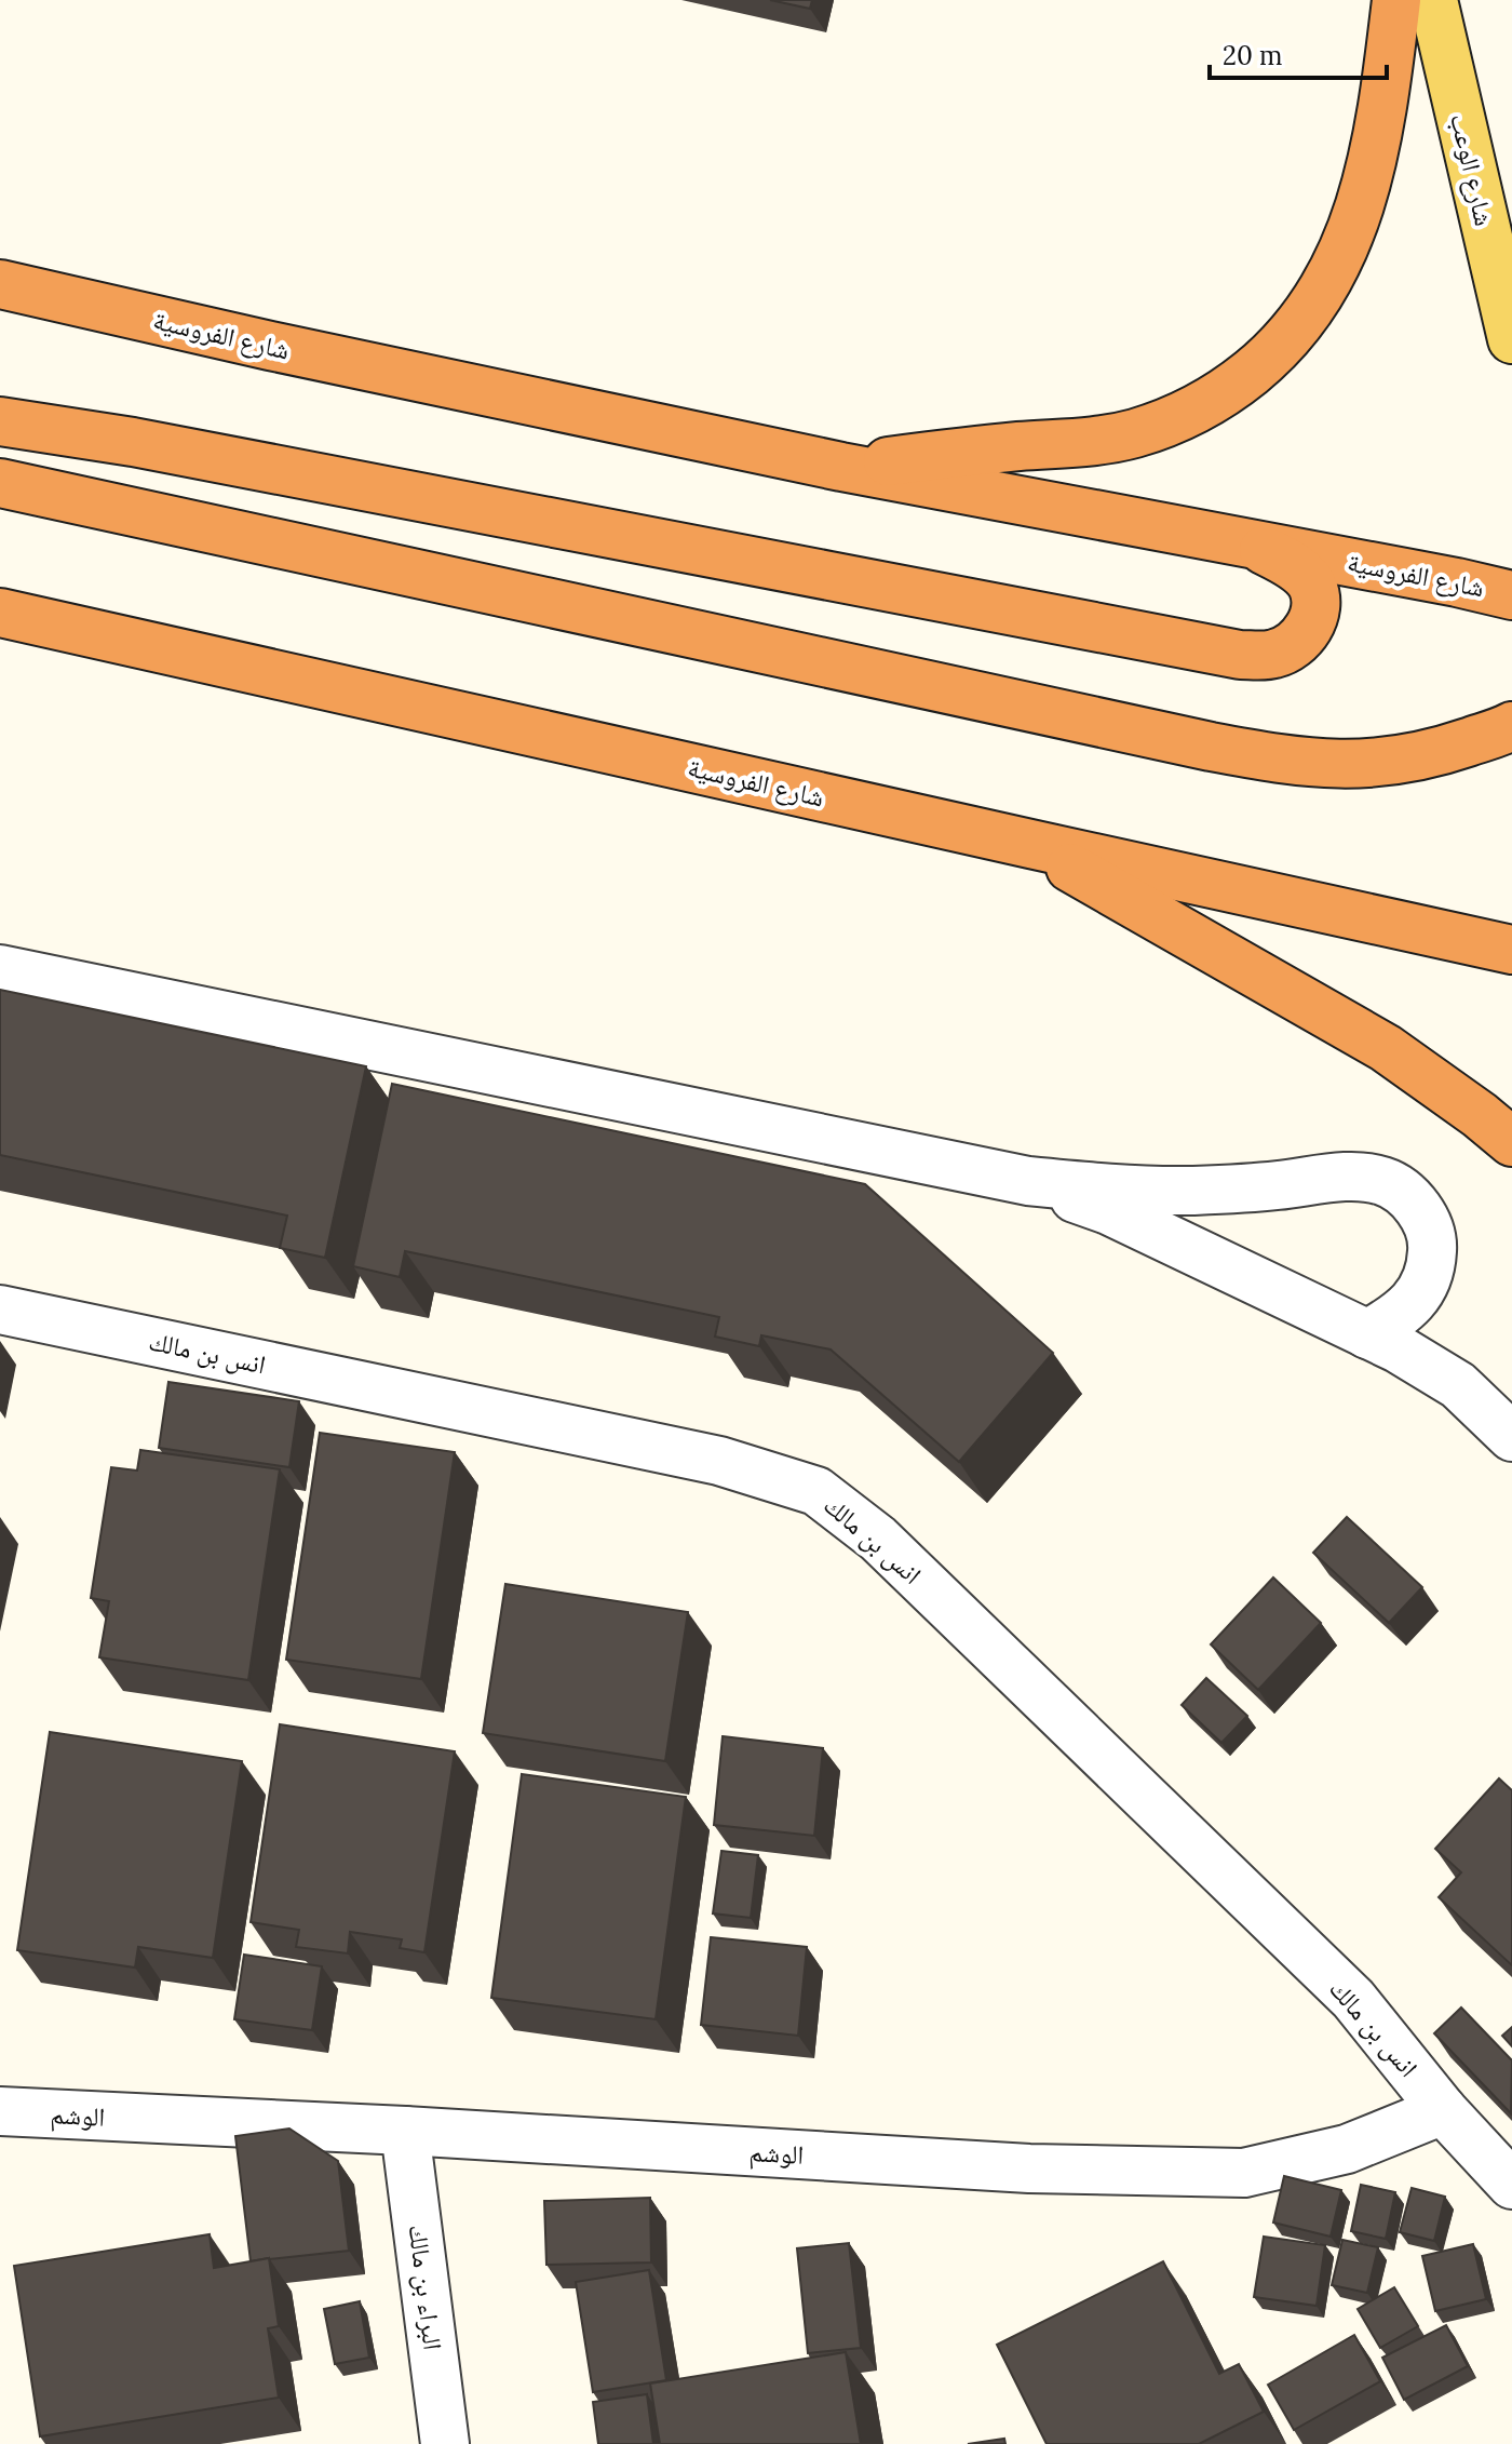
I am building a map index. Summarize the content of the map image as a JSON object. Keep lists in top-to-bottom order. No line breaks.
{"streets":{"highway":["شارع الفروسية"],"main road":["شارع الوعب"],"street":["انس بن مالك","الوشم","البراء بن مالك"]},"crossings":[["انس بن مالك","الوشم"],["الوشم","البراء بن مالك"]],"scale_bar":"20 m"}
